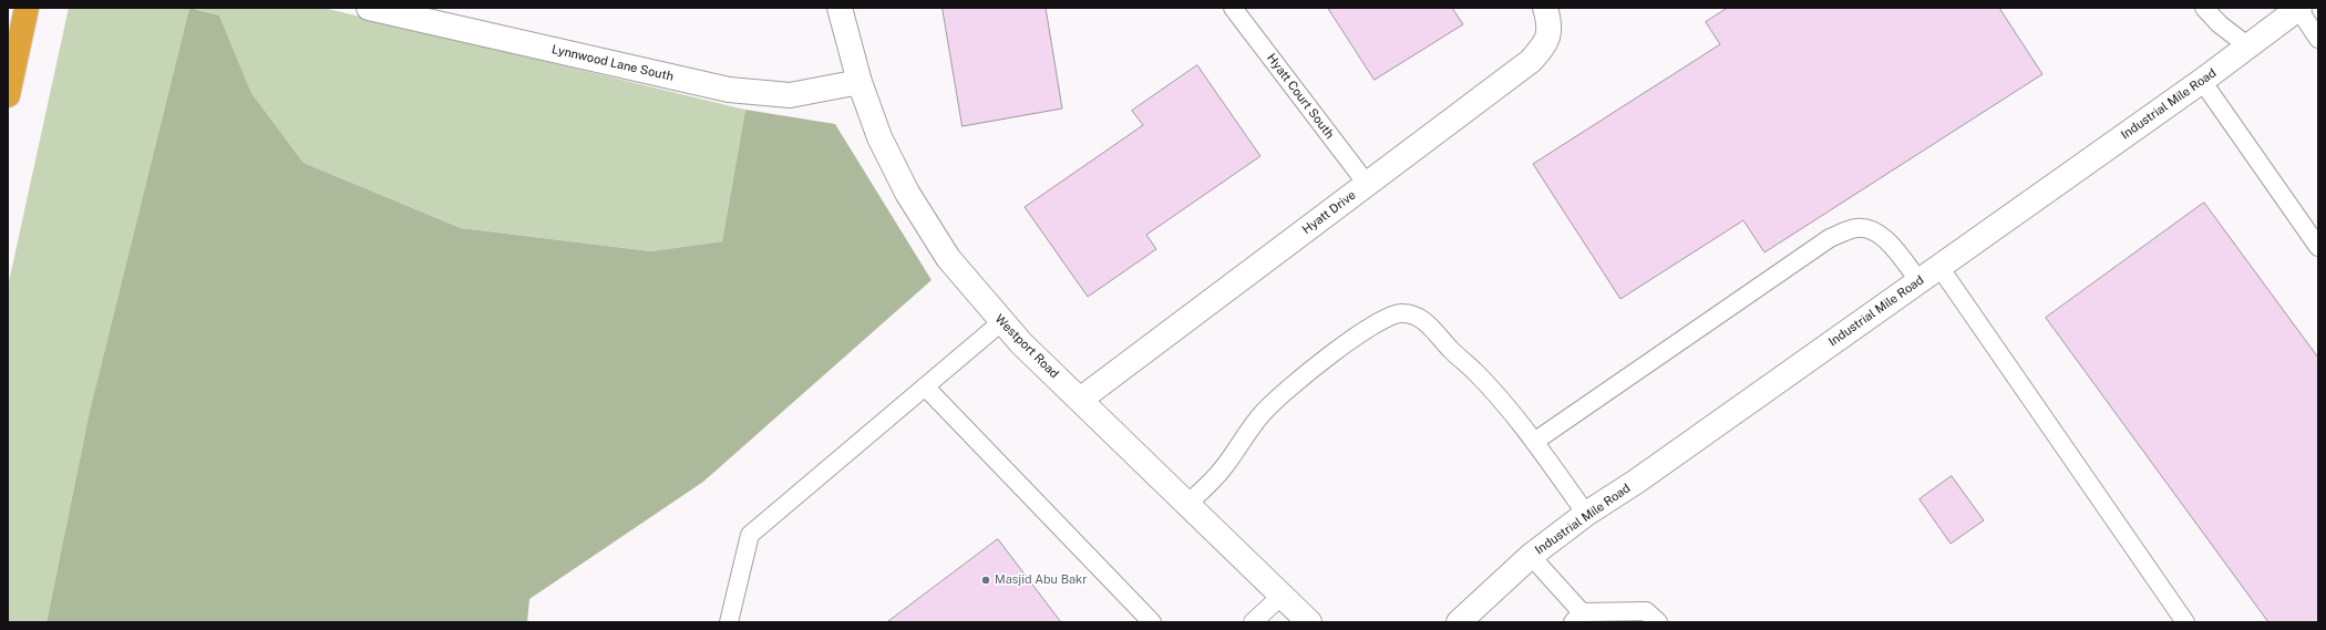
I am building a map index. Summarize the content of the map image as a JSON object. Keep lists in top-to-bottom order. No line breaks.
{"streets":{"street":["Lynnwood Lane South","Industrial Mile Road","Hyatt Drive","Westport Road"],"lane":["Hyatt Court South"]},"crossings":[["Lynnwood Lane South","Westport Road"],["Hyatt Court South","Hyatt Drive"],["Hyatt Drive","Westport Road"]],"places":["Masjid Abu Bakr"]}
